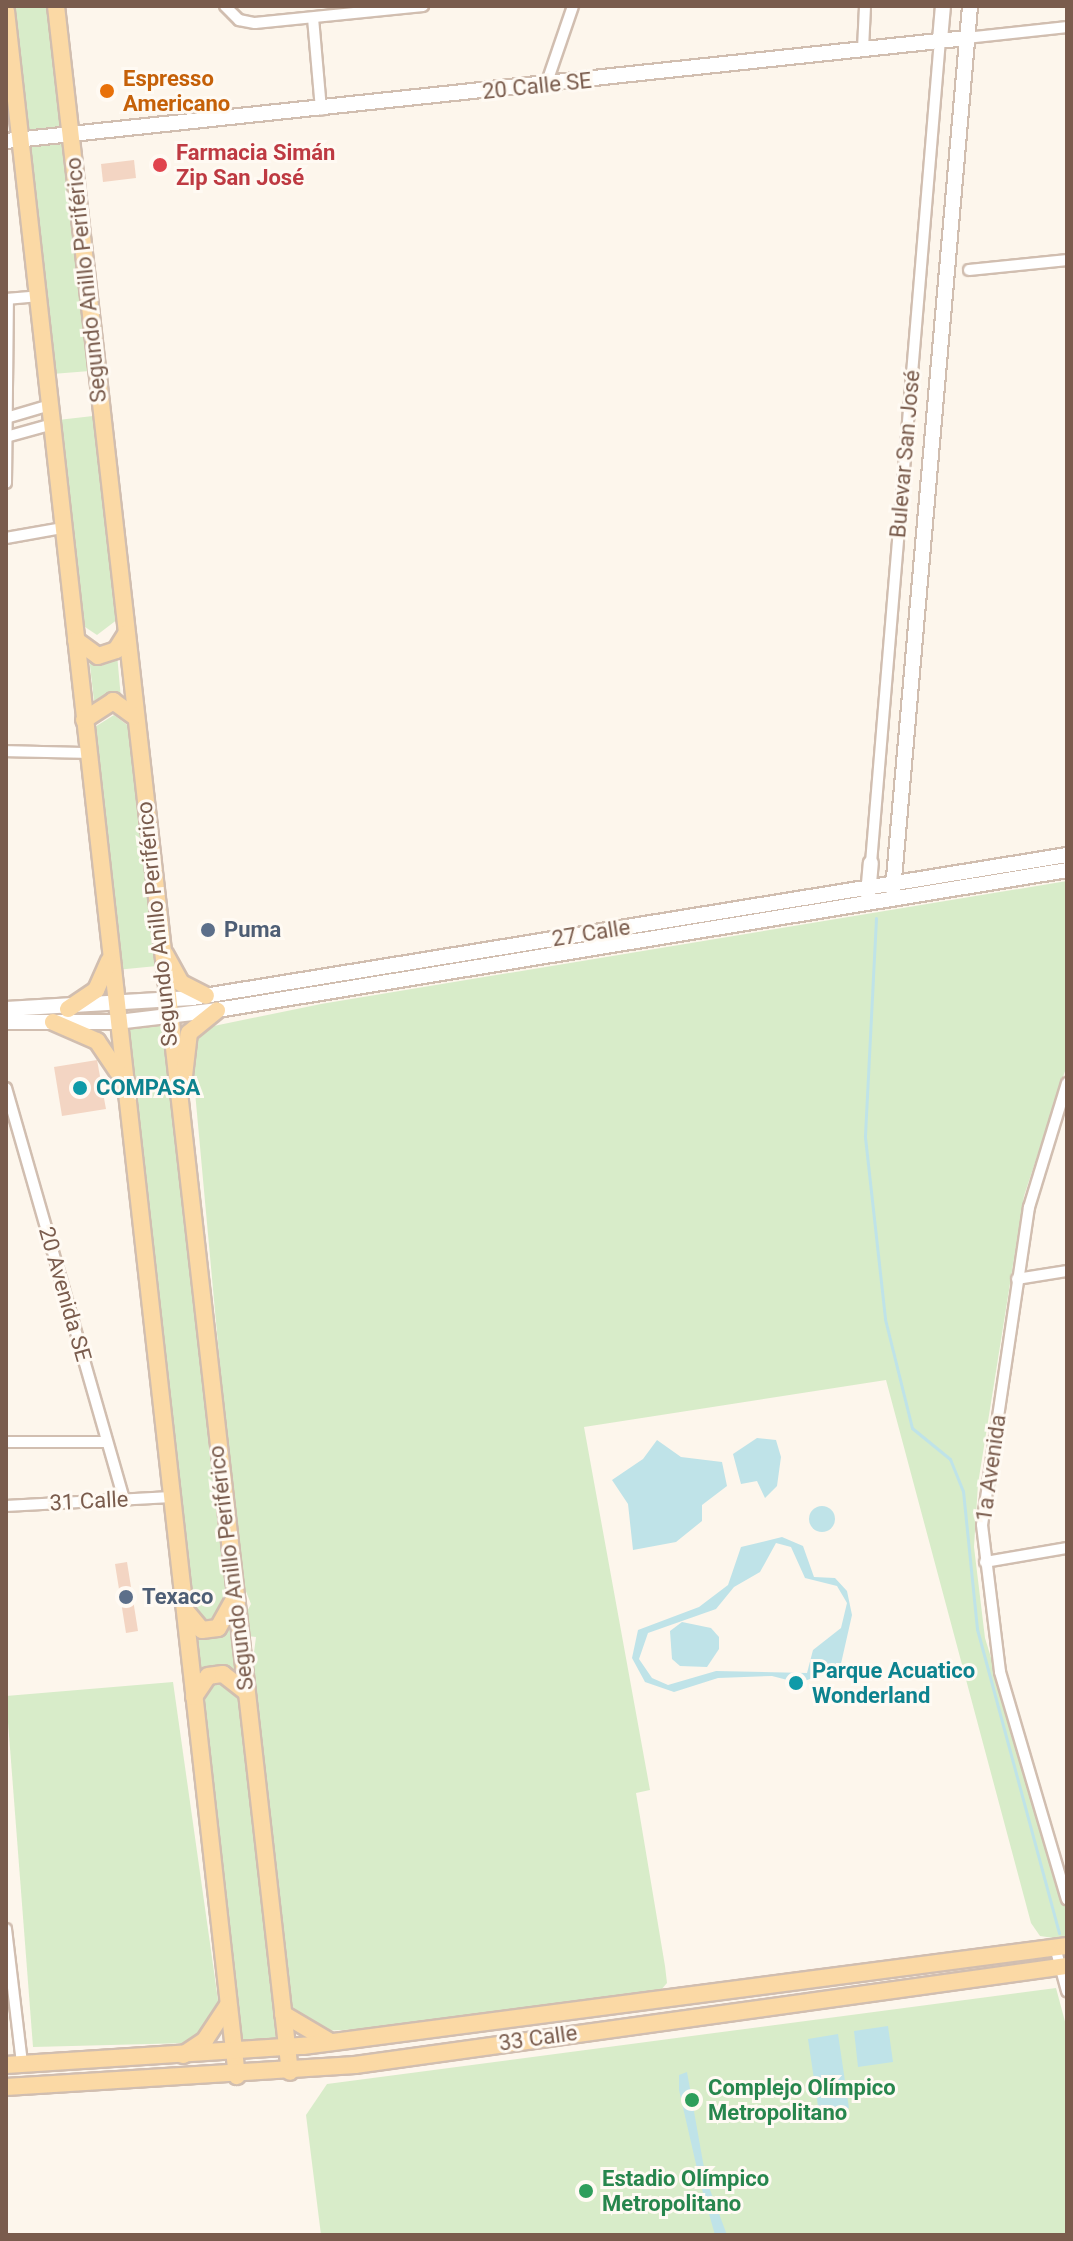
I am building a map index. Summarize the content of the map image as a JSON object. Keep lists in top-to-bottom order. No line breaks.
{"streets":{"main road":["20 Calle SE","Segundo Anillo Periférico","Bulevar San José","27 Calle","33 Calle"],"street":["20 Avenida SE","1a Avenida","31 Calle"]},"crossings":[["20 Calle SE","Segundo Anillo Periférico"],["20 Calle SE","Bulevar San José"],["Segundo Anillo Periférico","27 Calle"],["Segundo Anillo Periférico","33 Calle"],["Bulevar San José","27 Calle"],["20 Avenida SE","31 Calle"]],"places":["Espresso Americano","Farmacia Simán Zip San José","Puma","COMPASA","Texaco","Parque Acuatico Wonderland","Complejo Olímpico Metropolitano","Estadio Olímpico Metropolitano"]}
